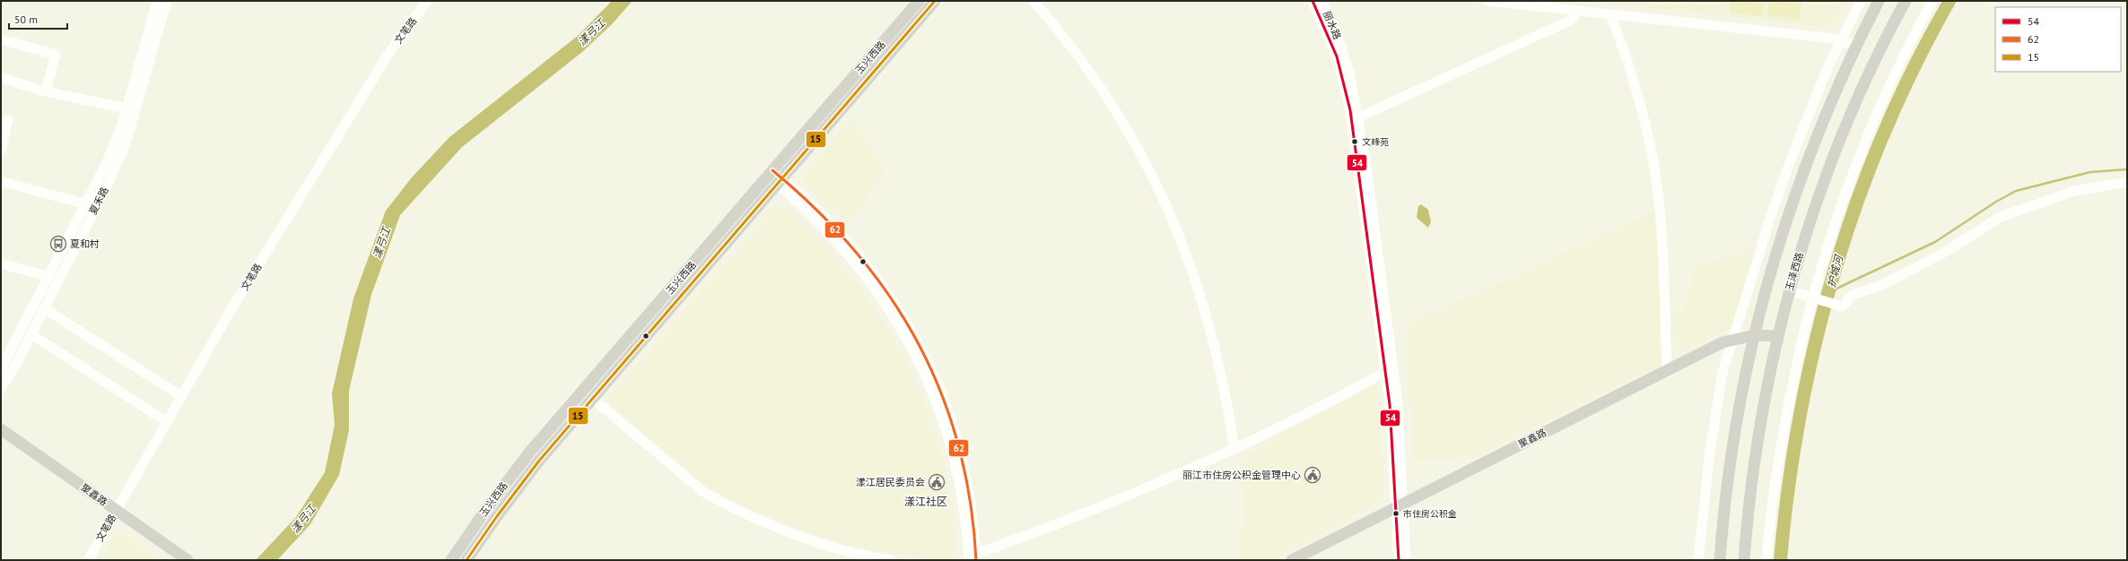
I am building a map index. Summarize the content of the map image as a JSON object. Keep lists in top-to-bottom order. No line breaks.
{"streets":{"main road":["玉兴西路","玉泽西路","聚鑫路"],"street":["丽水路","文笔路","夏禾路"]},"crossings":[["丽水路","聚鑫路"],["文笔路","聚鑫路"],["玉泽西路","聚鑫路"]],"districts":["漾江社区"],"water":["漾弓江","护城河"],"places":{"other":["文峰苑","市住房公积金"],"bus stop":["夏和村"],"public building":["丽江市住房公积金管理中心","漾江居民委员会"]},"lines":["transit line 54","transit line 15","transit line 62"],"legend":["54","62","15"],"scale_bar":"50 m"}
